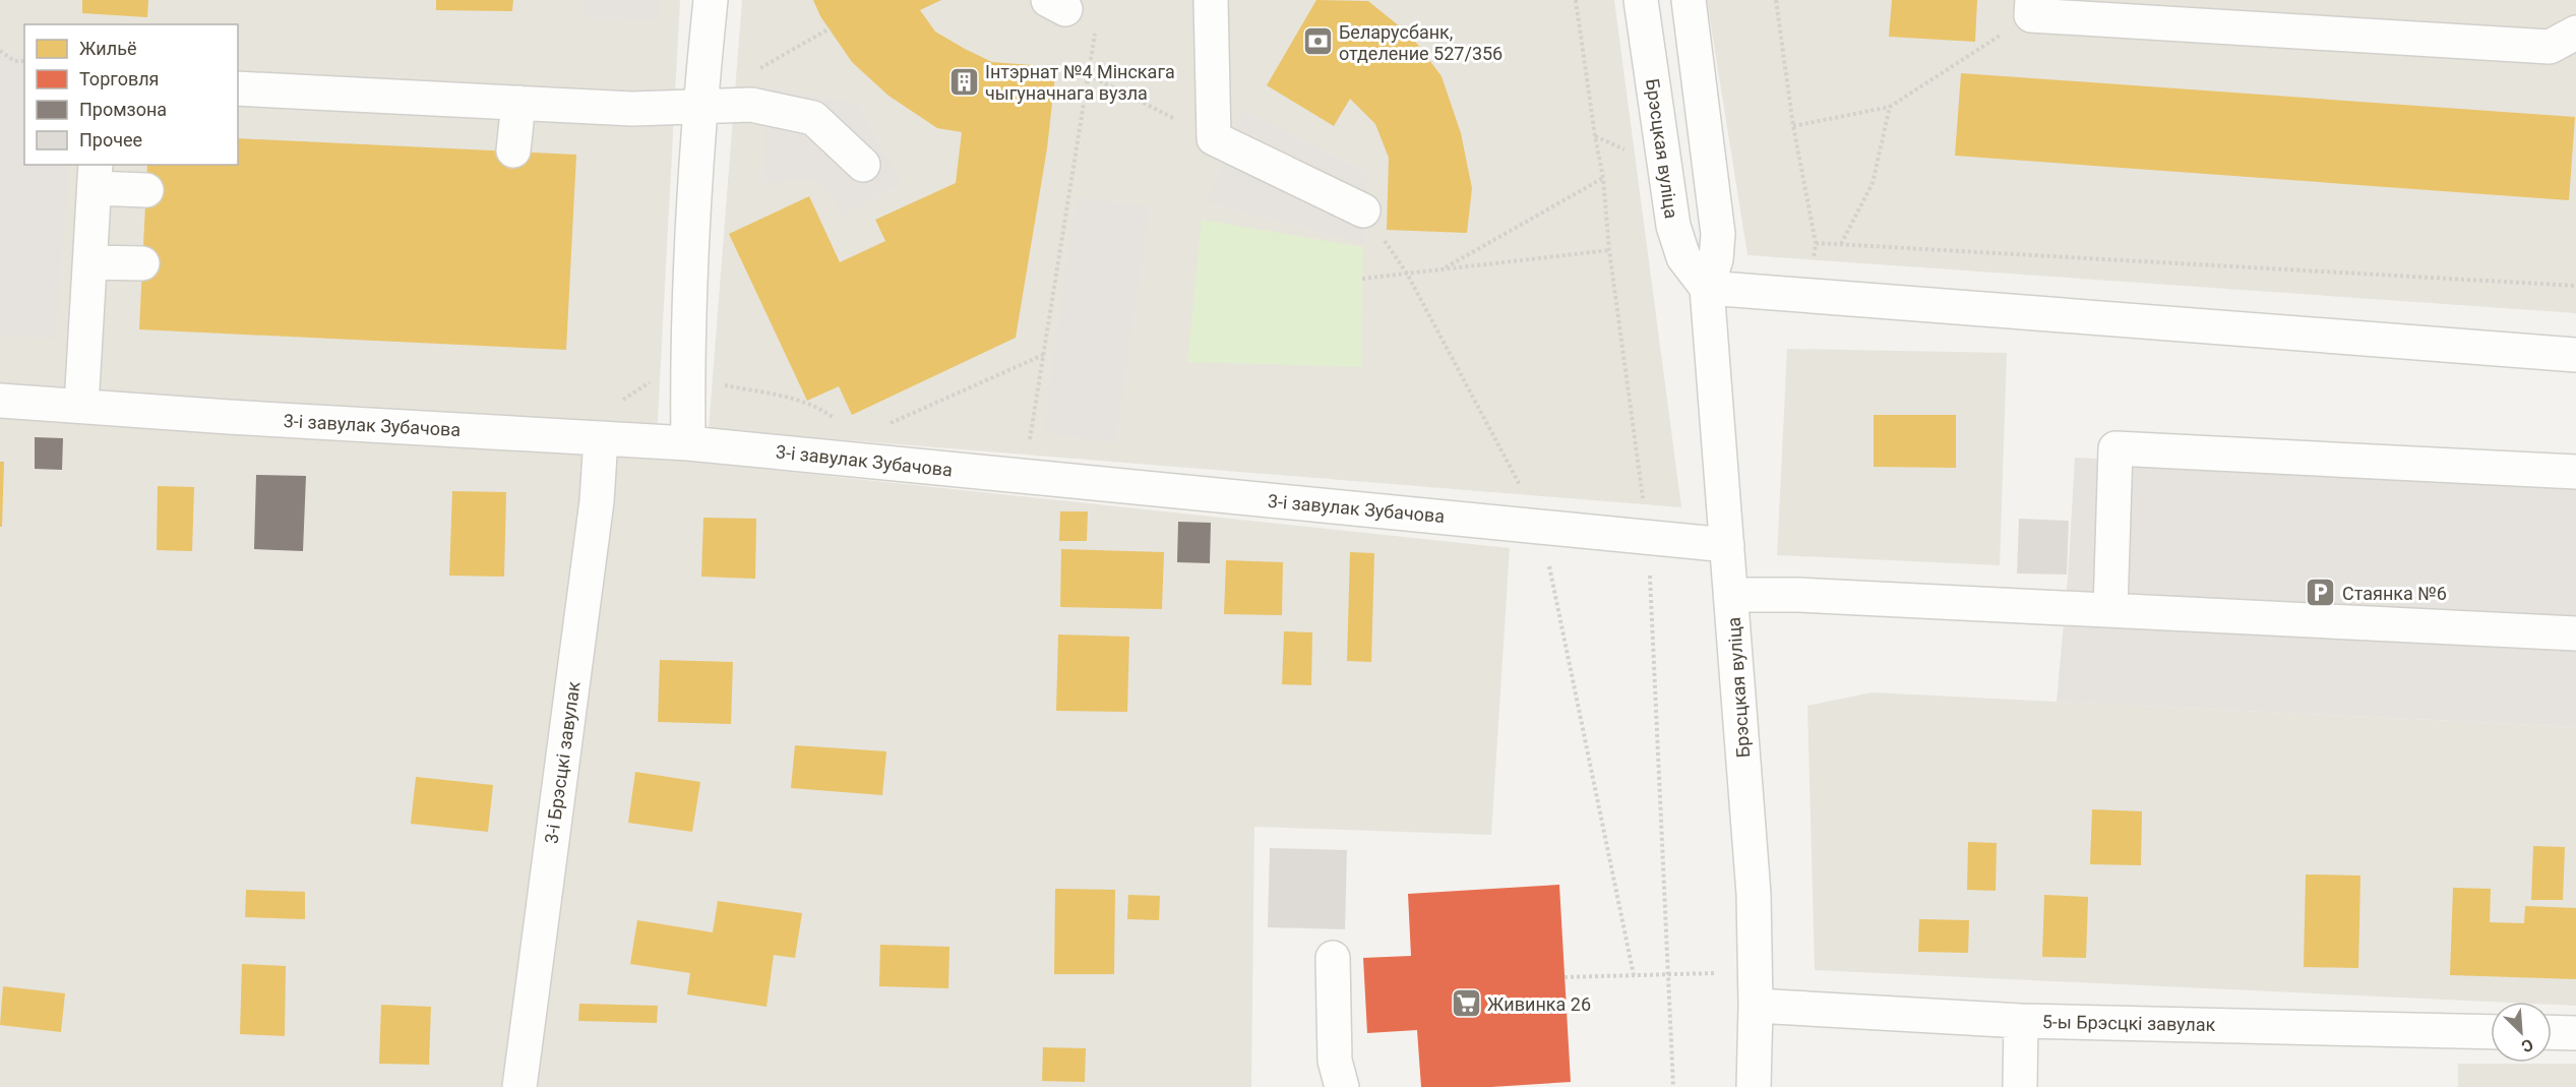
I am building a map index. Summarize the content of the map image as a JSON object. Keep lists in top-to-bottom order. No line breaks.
{"streets":{"street":["Брэсцкая вуліца","3-і завулак Зубачова","3-і Брэсцкі завулак","5-ы Брэсцкі завулак"]},"crossings":[["Брэсцкая вуліца","3-і завулак Зубачова"],["Брэсцкая вуліца","5-ы Брэсцкі завулак"],["3-і завулак Зубачова","3-і Брэсцкі завулак"]],"places":{"bank":["Беларусбанк, отделение 527/356"],"building":["Інтэрнат №4 Мінскага чыгуначнага вузла"],"parking":["Стаянка №6"],"supermarket":["Живинка 26"]},"legend":["Жильё","Торговля","Промзона","Прочее"],"north":"bottom right"}
